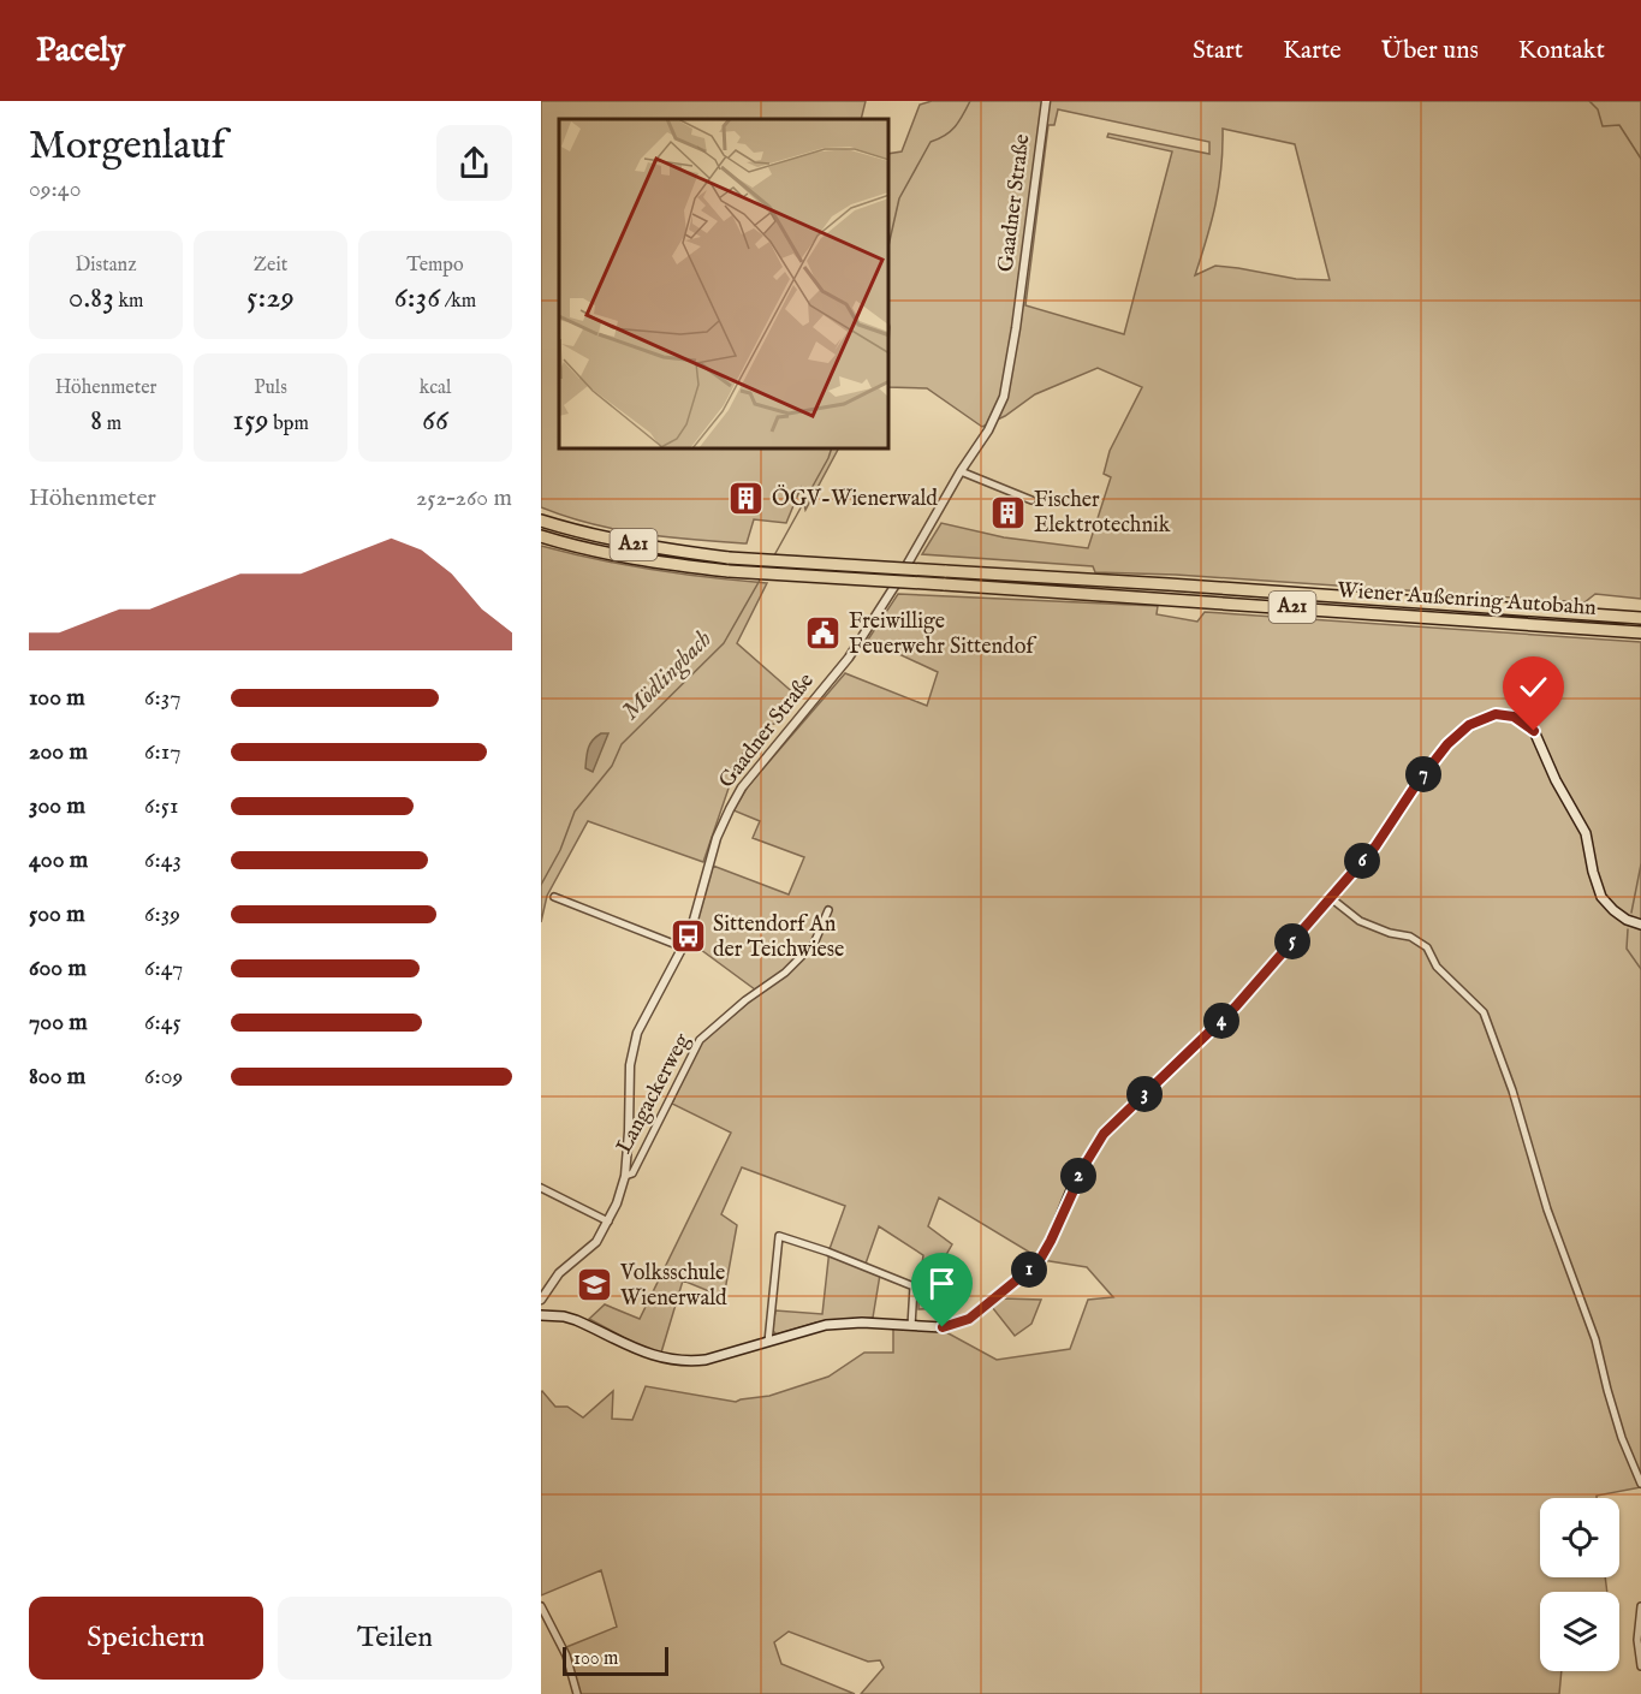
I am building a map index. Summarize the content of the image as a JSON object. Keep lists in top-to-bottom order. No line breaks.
{"streets":{"highway":["A21","Wiener Außenring Autobahn"],"street":["Gaadner Straße","Langackerweg"]},"crossings":[["Gaadner Straße","Langackerweg"]],"water":["Mödlingbach"],"places":{"building":["ÖGV-Wienerwald","Fischer Elektrotechnik"],"public building":["Freiwillige Feuerwehr Sittendof"],"bus stop":["Sittendorf An der Teichwiese"],"school or university":["Volksschule Wienerwald"]},"scale_bar":"100 m","page":{"header":"Pacely","nav":["Start","Karte","Über uns","Kontakt"],"heading":["Morgenlauf","09:40"],"stats":[["Distanz","0.83 km"],["Zeit","5:29"],["Tempo","6:36 /km"],["Höhenmeter","8 m"],["Puls","159 bpm"],["kcal","66"]],"chart":["Höhenmeter","252–260 m"],"list":[{"name":"100 m","note":"6:37"},{"name":"200 m","note":"6:17"},{"name":"300 m","note":"6:51"},{"name":"400 m","note":"6:43"},{"name":"500 m","note":"6:39"},{"name":"600 m","note":"6:47"},{"name":"700 m","note":"6:45"},{"name":"800 m","note":"6:09"}],"pins":["7","6","5","4","3","2","1"],"buttons":["Speichern","Teilen"],"scale":"100 m"}}
